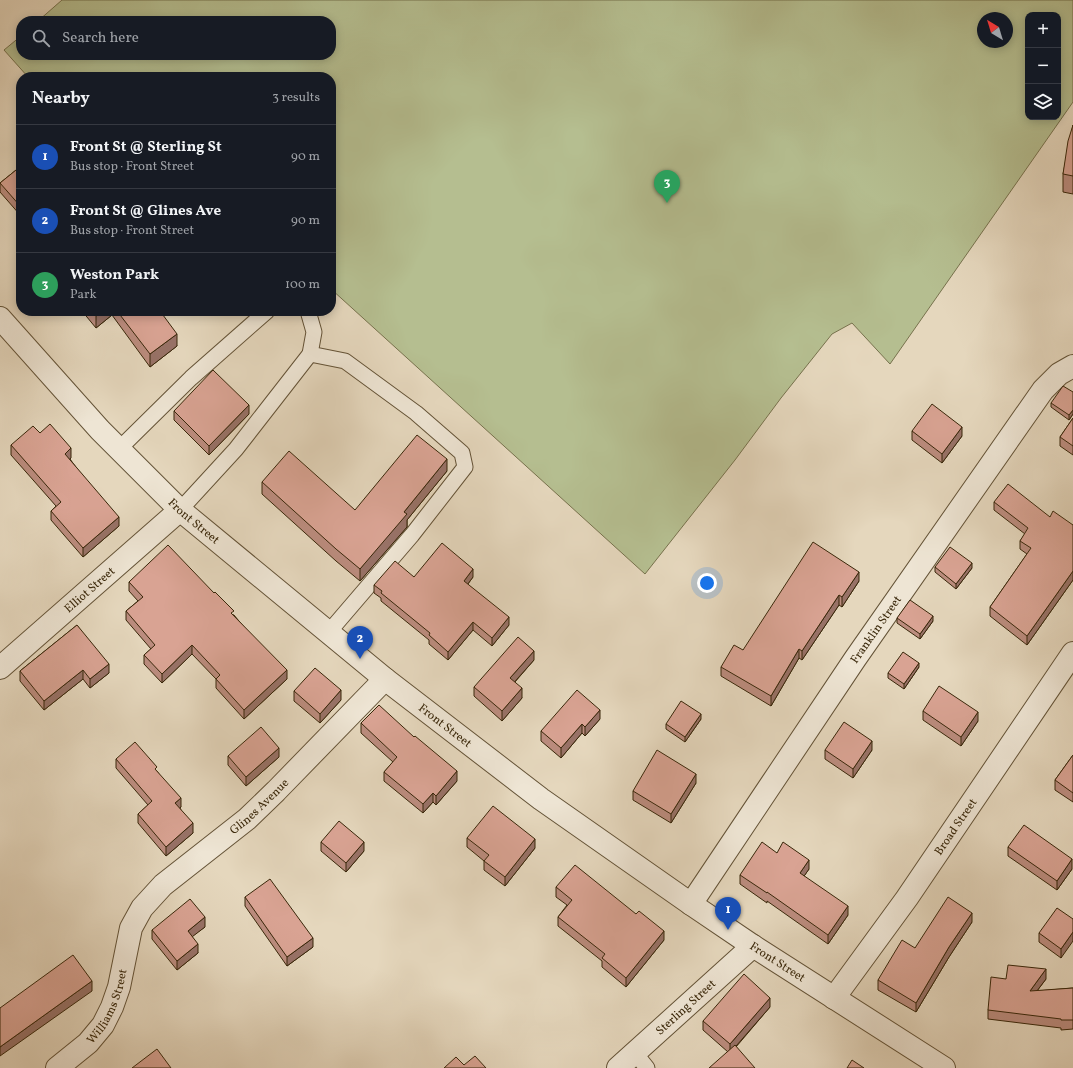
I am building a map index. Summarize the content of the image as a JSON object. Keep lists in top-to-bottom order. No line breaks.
{"streets":{"street":["Front Street","Elliot Street","Franklin Street","Glines Avenue","Broad Street","Williams Street","Sterling Street"]},"crossings":[["Front Street","Elliot Street"],["Front Street","Franklin Street"],["Front Street","Glines Avenue"],["Front Street","Broad Street"],["Front Street","Sterling Street"],["Glines Avenue","Williams Street"]],"north":"top left","page":{"map_buttons":["+","−"],"search":"Search here","heading":["Nearby","3 results"],"list":[{"mark":"1","name":"Front St @ Sterling St","note":"Bus stop · Front Street","value":"90 m"},{"mark":"2","name":"Front St @ Glines Ave","note":"Bus stop · Front Street","value":"90 m"},{"mark":"3","name":"Weston Park","note":"Park","value":"100 m"}],"pins":["3","2","1"]}}
